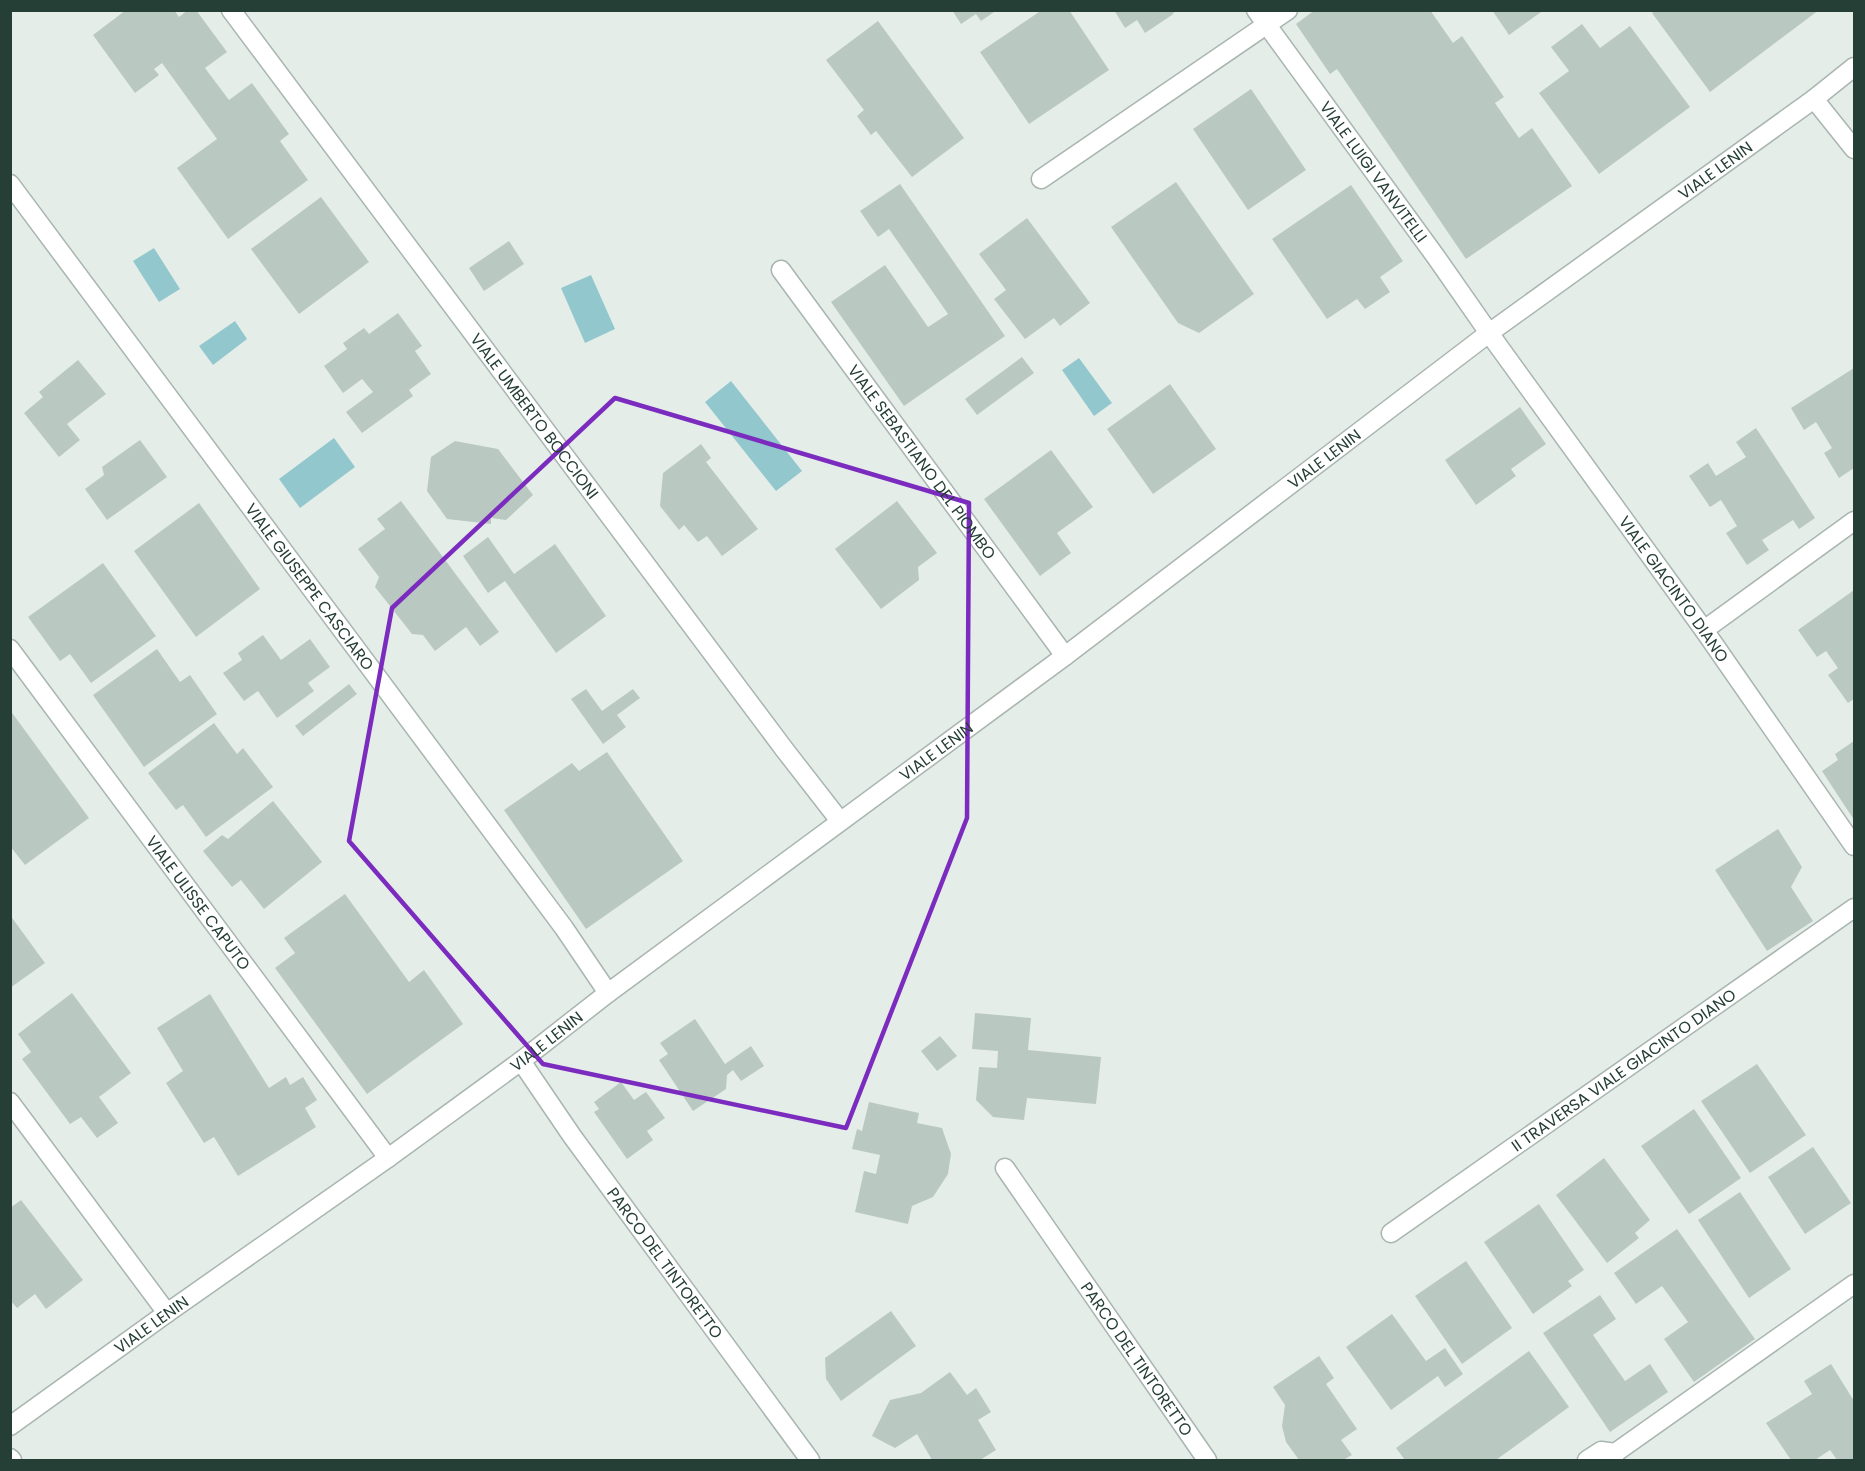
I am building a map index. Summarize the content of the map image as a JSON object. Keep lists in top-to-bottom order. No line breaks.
{"streets":{"street":["VIALE LENIN","VIALE LUIGI VANVITELLI","VIALE UMBERTO BOCCIONI","VIALE SEBASTIANO DEL PIOMBO","VIALE GIUSEPPE CASCIARO","VIALE GIACINTO DIANO","VIALE ULISSE CAPUTO","II TRAVERSA VIALE GIACINTO DIANO","PARCO DEL TINTORETTO"]},"crossings":[["VIALE LENIN","VIALE LUIGI VANVITELLI"],["VIALE LENIN","VIALE UMBERTO BOCCIONI"],["VIALE LENIN","VIALE SEBASTIANO DEL PIOMBO"],["VIALE LENIN","VIALE GIUSEPPE CASCIARO"],["VIALE LENIN","VIALE GIACINTO DIANO"],["VIALE LENIN","VIALE ULISSE CAPUTO"],["VIALE LENIN","PARCO DEL TINTORETTO"],["VIALE LUIGI VANVITELLI","VIALE GIACINTO DIANO"]]}
